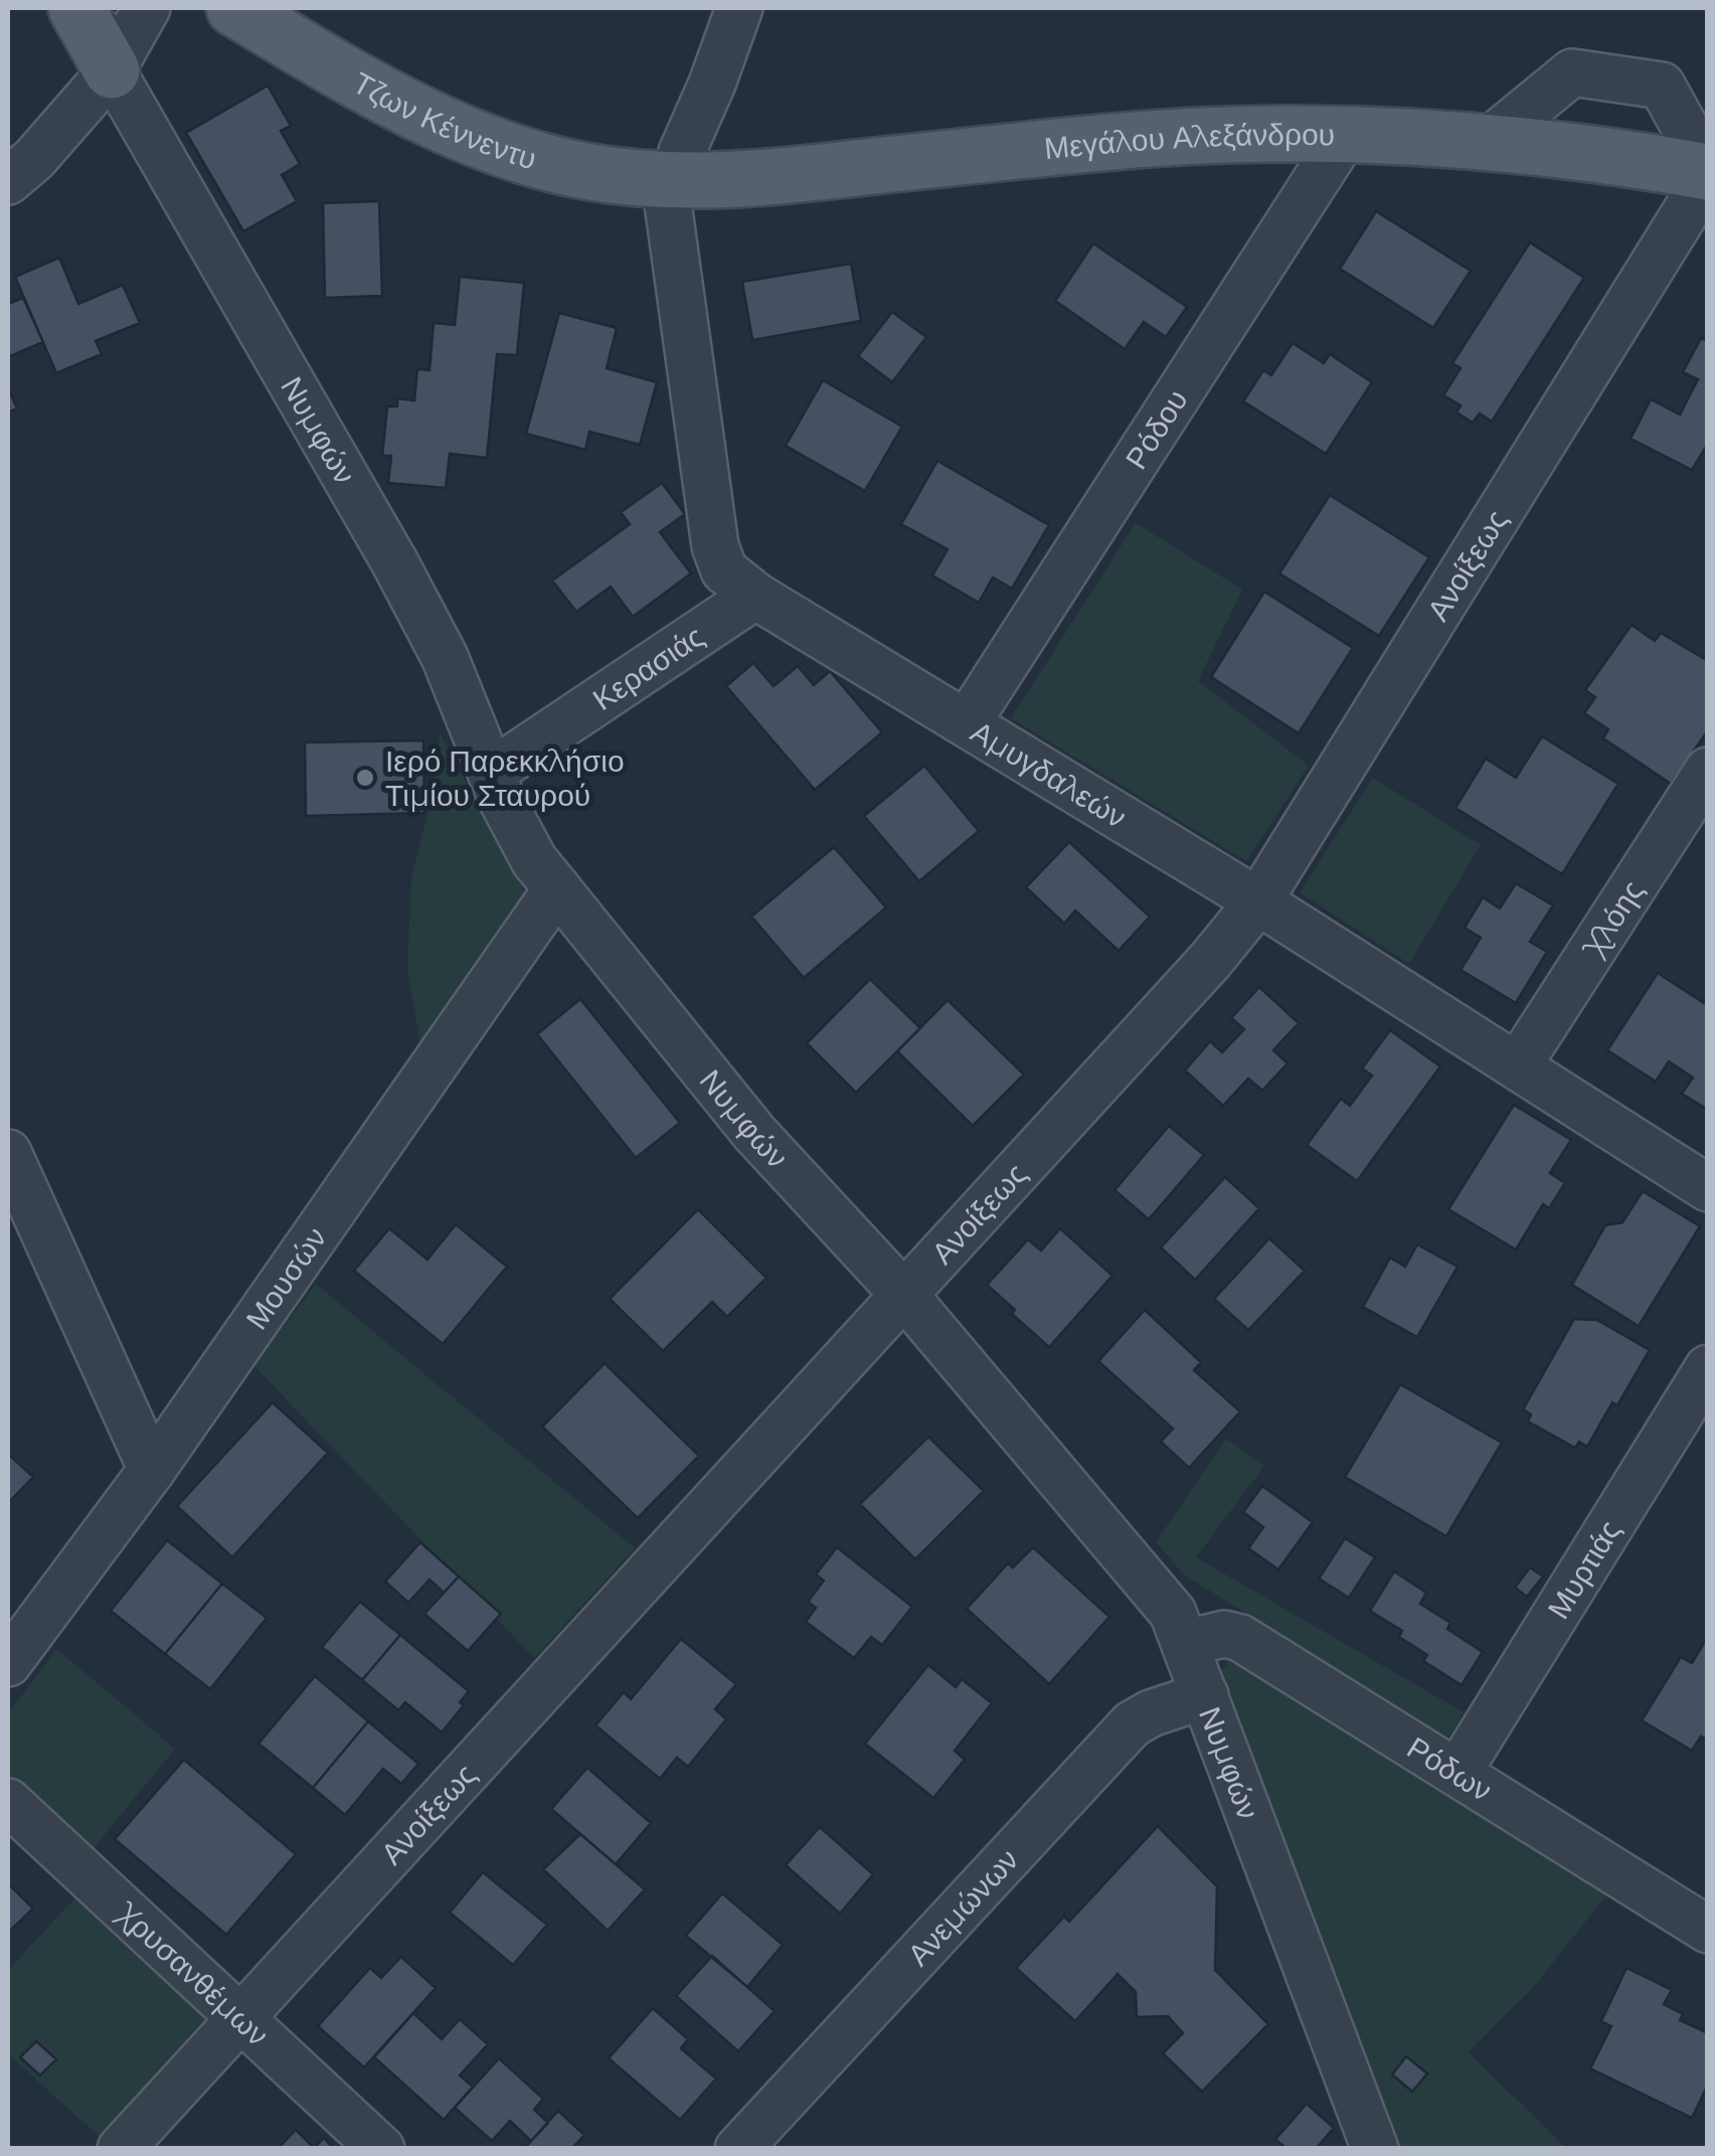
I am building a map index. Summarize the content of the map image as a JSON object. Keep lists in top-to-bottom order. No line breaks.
{"streets":{"main road":["Τζων Κέννεντυ","Μεγάλου Αλεξάνδρου"],"street":["Νυμφών","Ρόδου","Ανοίξεως","Κερασιάς","Αμυγδαλεών","Χλόης","Μουσών","Μυρτιάς","Ρόδων","Ανεμώνων","Χρυσανθέμων"]},"crossings":[["Τζων Κέννεντυ","Μεγάλου Αλεξάνδρου"],["Τζων Κέννεντυ","Αμυγδαλεών"],["Μεγάλου Αλεξάνδρου","Ρόδου"],["Μεγάλου Αλεξάνδρου","Ανοίξεως"],["Μεγάλου Αλεξάνδρου","Αμυγδαλεών"],["Νυμφών","Ανοίξεως"],["Νυμφών","Κερασιάς"],["Νυμφών","Μουσών"],["Νυμφών","Ρόδων"],["Νυμφών","Ανεμώνων"],["Ρόδου","Αμυγδαλεών"],["Ανοίξεως","Αμυγδαλεών"],["Ανοίξεως","Χρυσανθέμων"],["Κερασιάς","Αμυγδαλεών"],["Αμυγδαλεών","Χλόης"],["Μυρτιάς","Ρόδων"]],"places":["Ιερό Παρεκκλήσιο Τιμίου Σταυρού"]}
